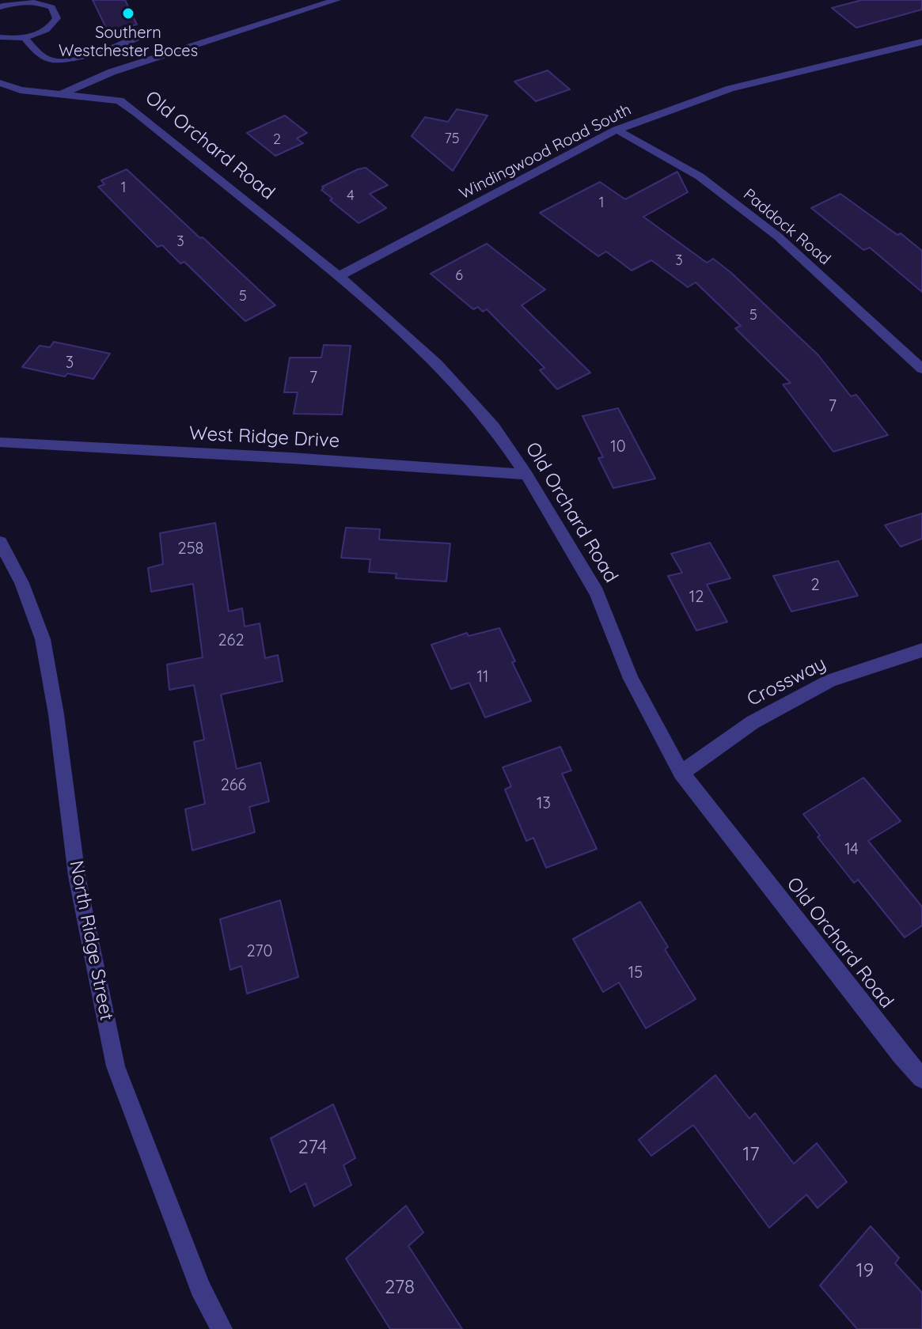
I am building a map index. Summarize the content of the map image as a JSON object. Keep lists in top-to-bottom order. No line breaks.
{"streets":{"street":["Old Orchard Road","Windingwood Road South","Paddock Road","West Ridge Drive","Crossway","North Ridge Street"]},"crossings":[["Old Orchard Road","Windingwood Road South"],["Old Orchard Road","West Ridge Drive"],["Old Orchard Road","Crossway"],["Windingwood Road South","Paddock Road"]],"places":["Southern Westchester Boces"],"house_numbers":["75","2","1","4","1","3","3","6","5","5","3","7","7","10","258","2","12","262","11","266","13","14","270","15","274","17","19","278"]}
